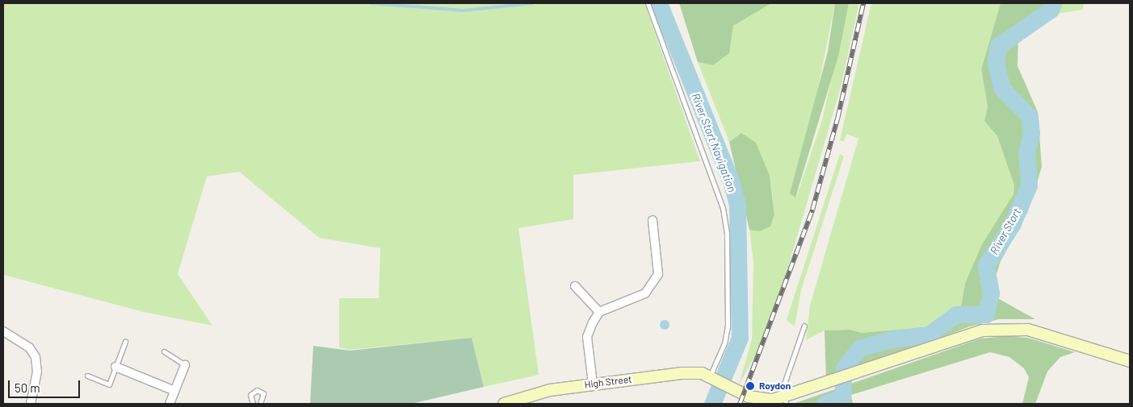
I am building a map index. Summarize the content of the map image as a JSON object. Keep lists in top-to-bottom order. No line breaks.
{"streets":{"main road":["High Street"]},"water":["River Stort Navigation","River Stort"],"places":["Roydon"],"scale_bar":"50 m"}
